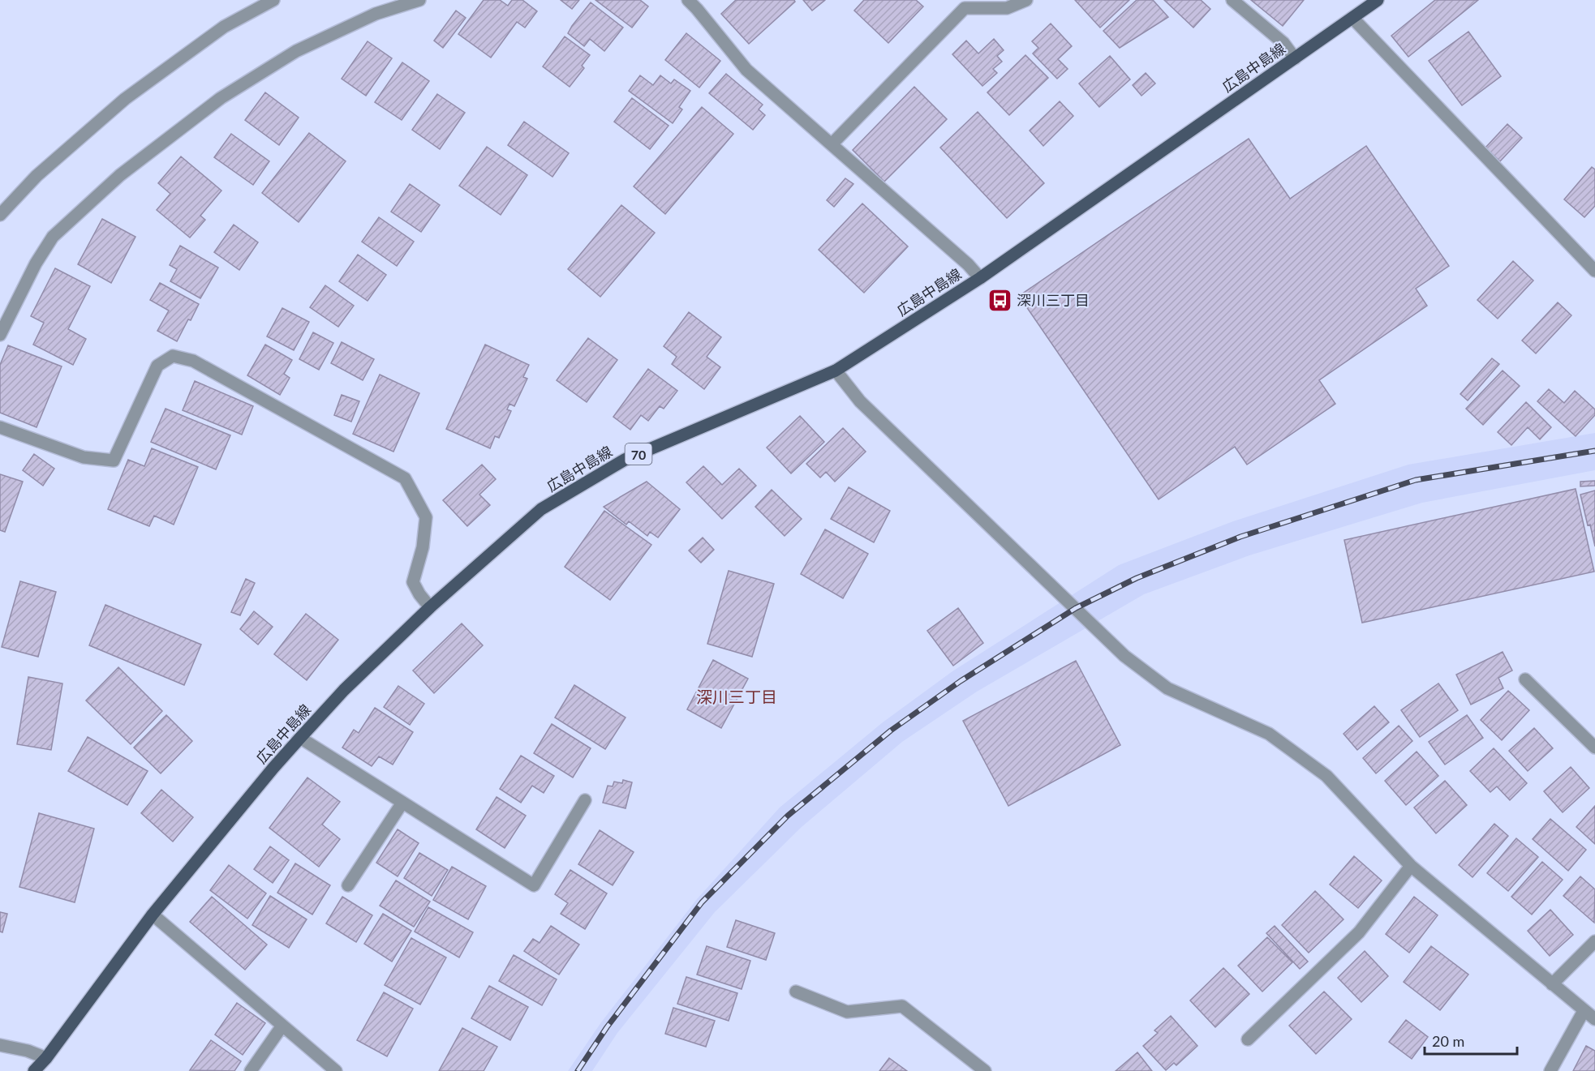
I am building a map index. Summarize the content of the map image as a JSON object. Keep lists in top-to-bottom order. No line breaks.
{"streets":{"main road":["広島中島線","70"]},"districts":["深川三丁目"],"places":{"bus stop":["深川三丁目"]},"scale_bar":"20 m"}
